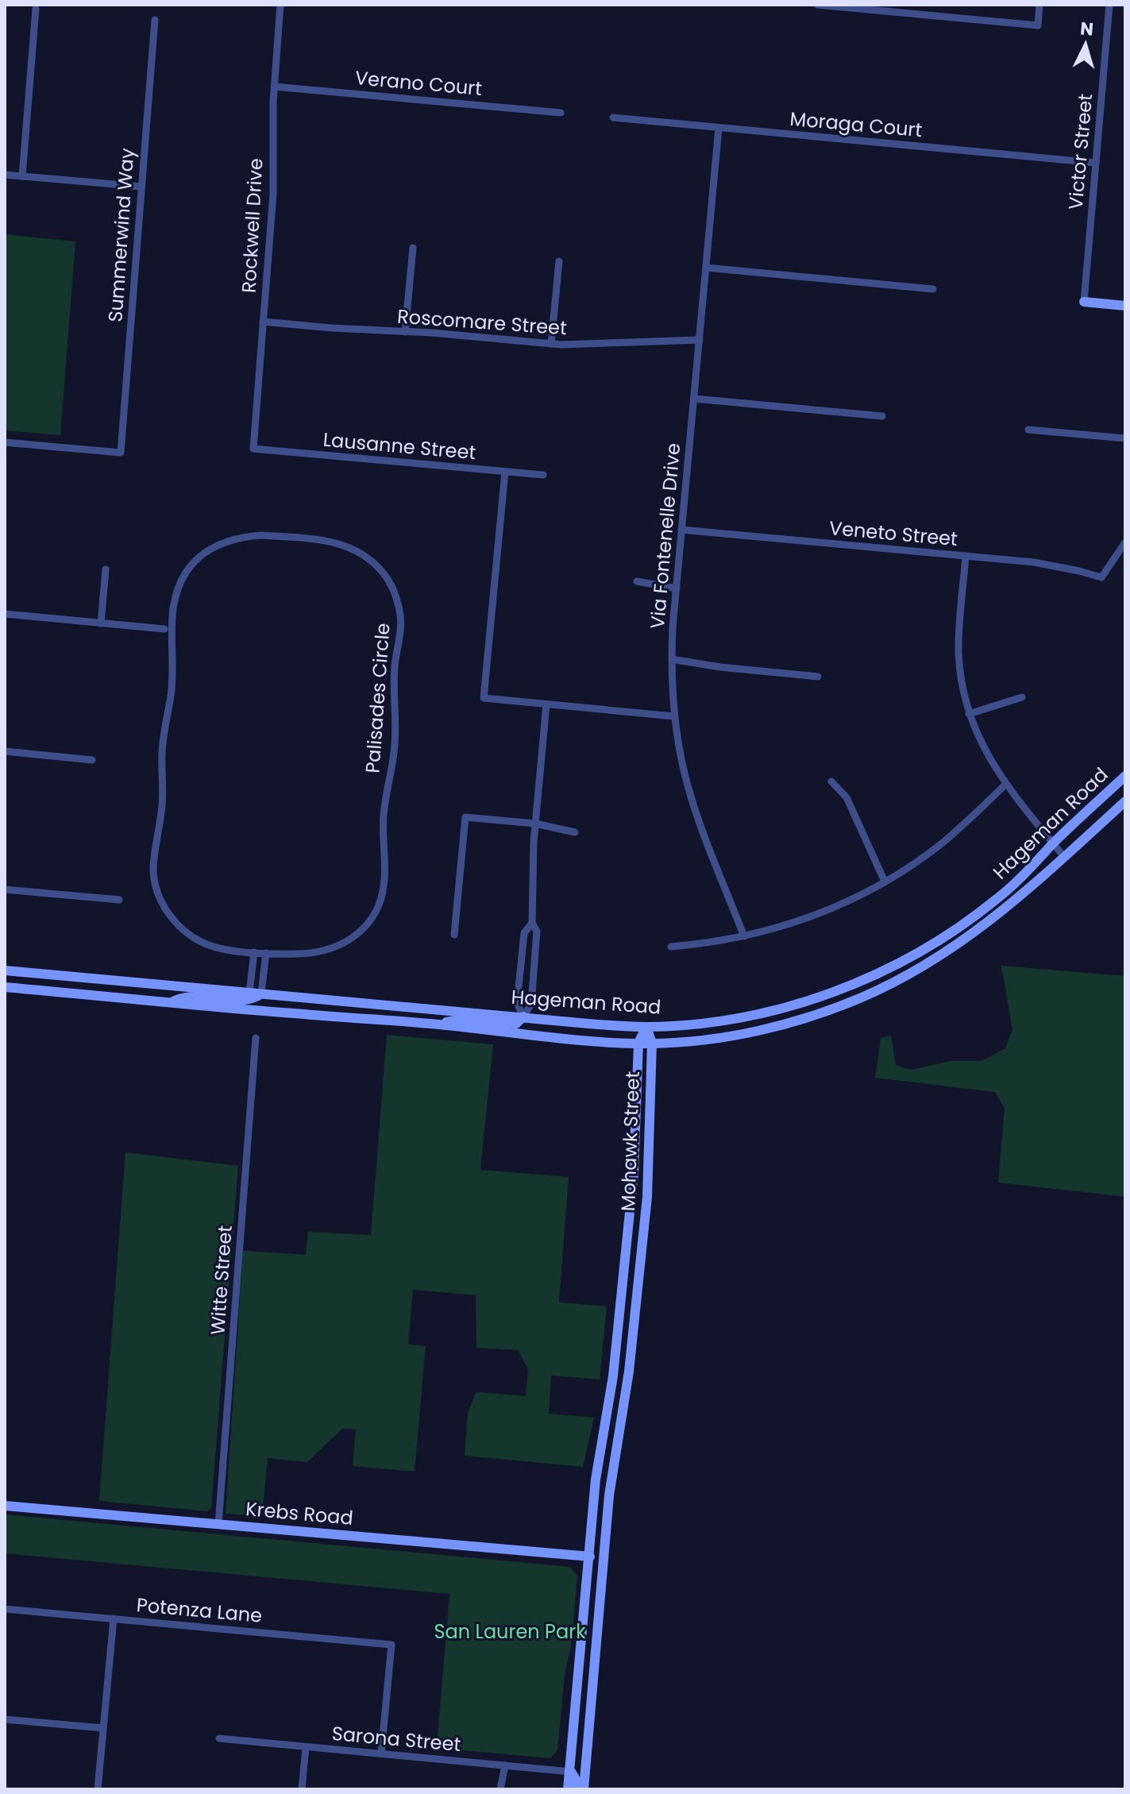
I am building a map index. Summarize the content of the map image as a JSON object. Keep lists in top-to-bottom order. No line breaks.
{"streets":{"main road":["Hageman Road","Mohawk Street","Krebs Road"],"street":["Verano Court","Moraga Court","Victor Street","Rockwell Drive","Summerwind Way","Roscomare Street","Lausanne Street","Veneto Street","Via Fontenelle Drive","Palisades Circle","Witte Street","Potenza Lane","Sarona Street"]},"crossings":[["Verano Court","Rockwell Drive"],["Moraga Court","Victor Street"],["Moraga Court","Via Fontenelle Drive"],["Rockwell Drive","Roscomare Street"],["Rockwell Drive","Lausanne Street"],["Roscomare Street","Via Fontenelle Drive"],["Veneto Street","Via Fontenelle Drive"],["Hageman Road","Mohawk Street"],["Mohawk Street","Krebs Road"],["Witte Street","Krebs Road"],["Potenza Lane","Sarona Street"]],"parks":["San Lauren Park"],"north":"top"}
